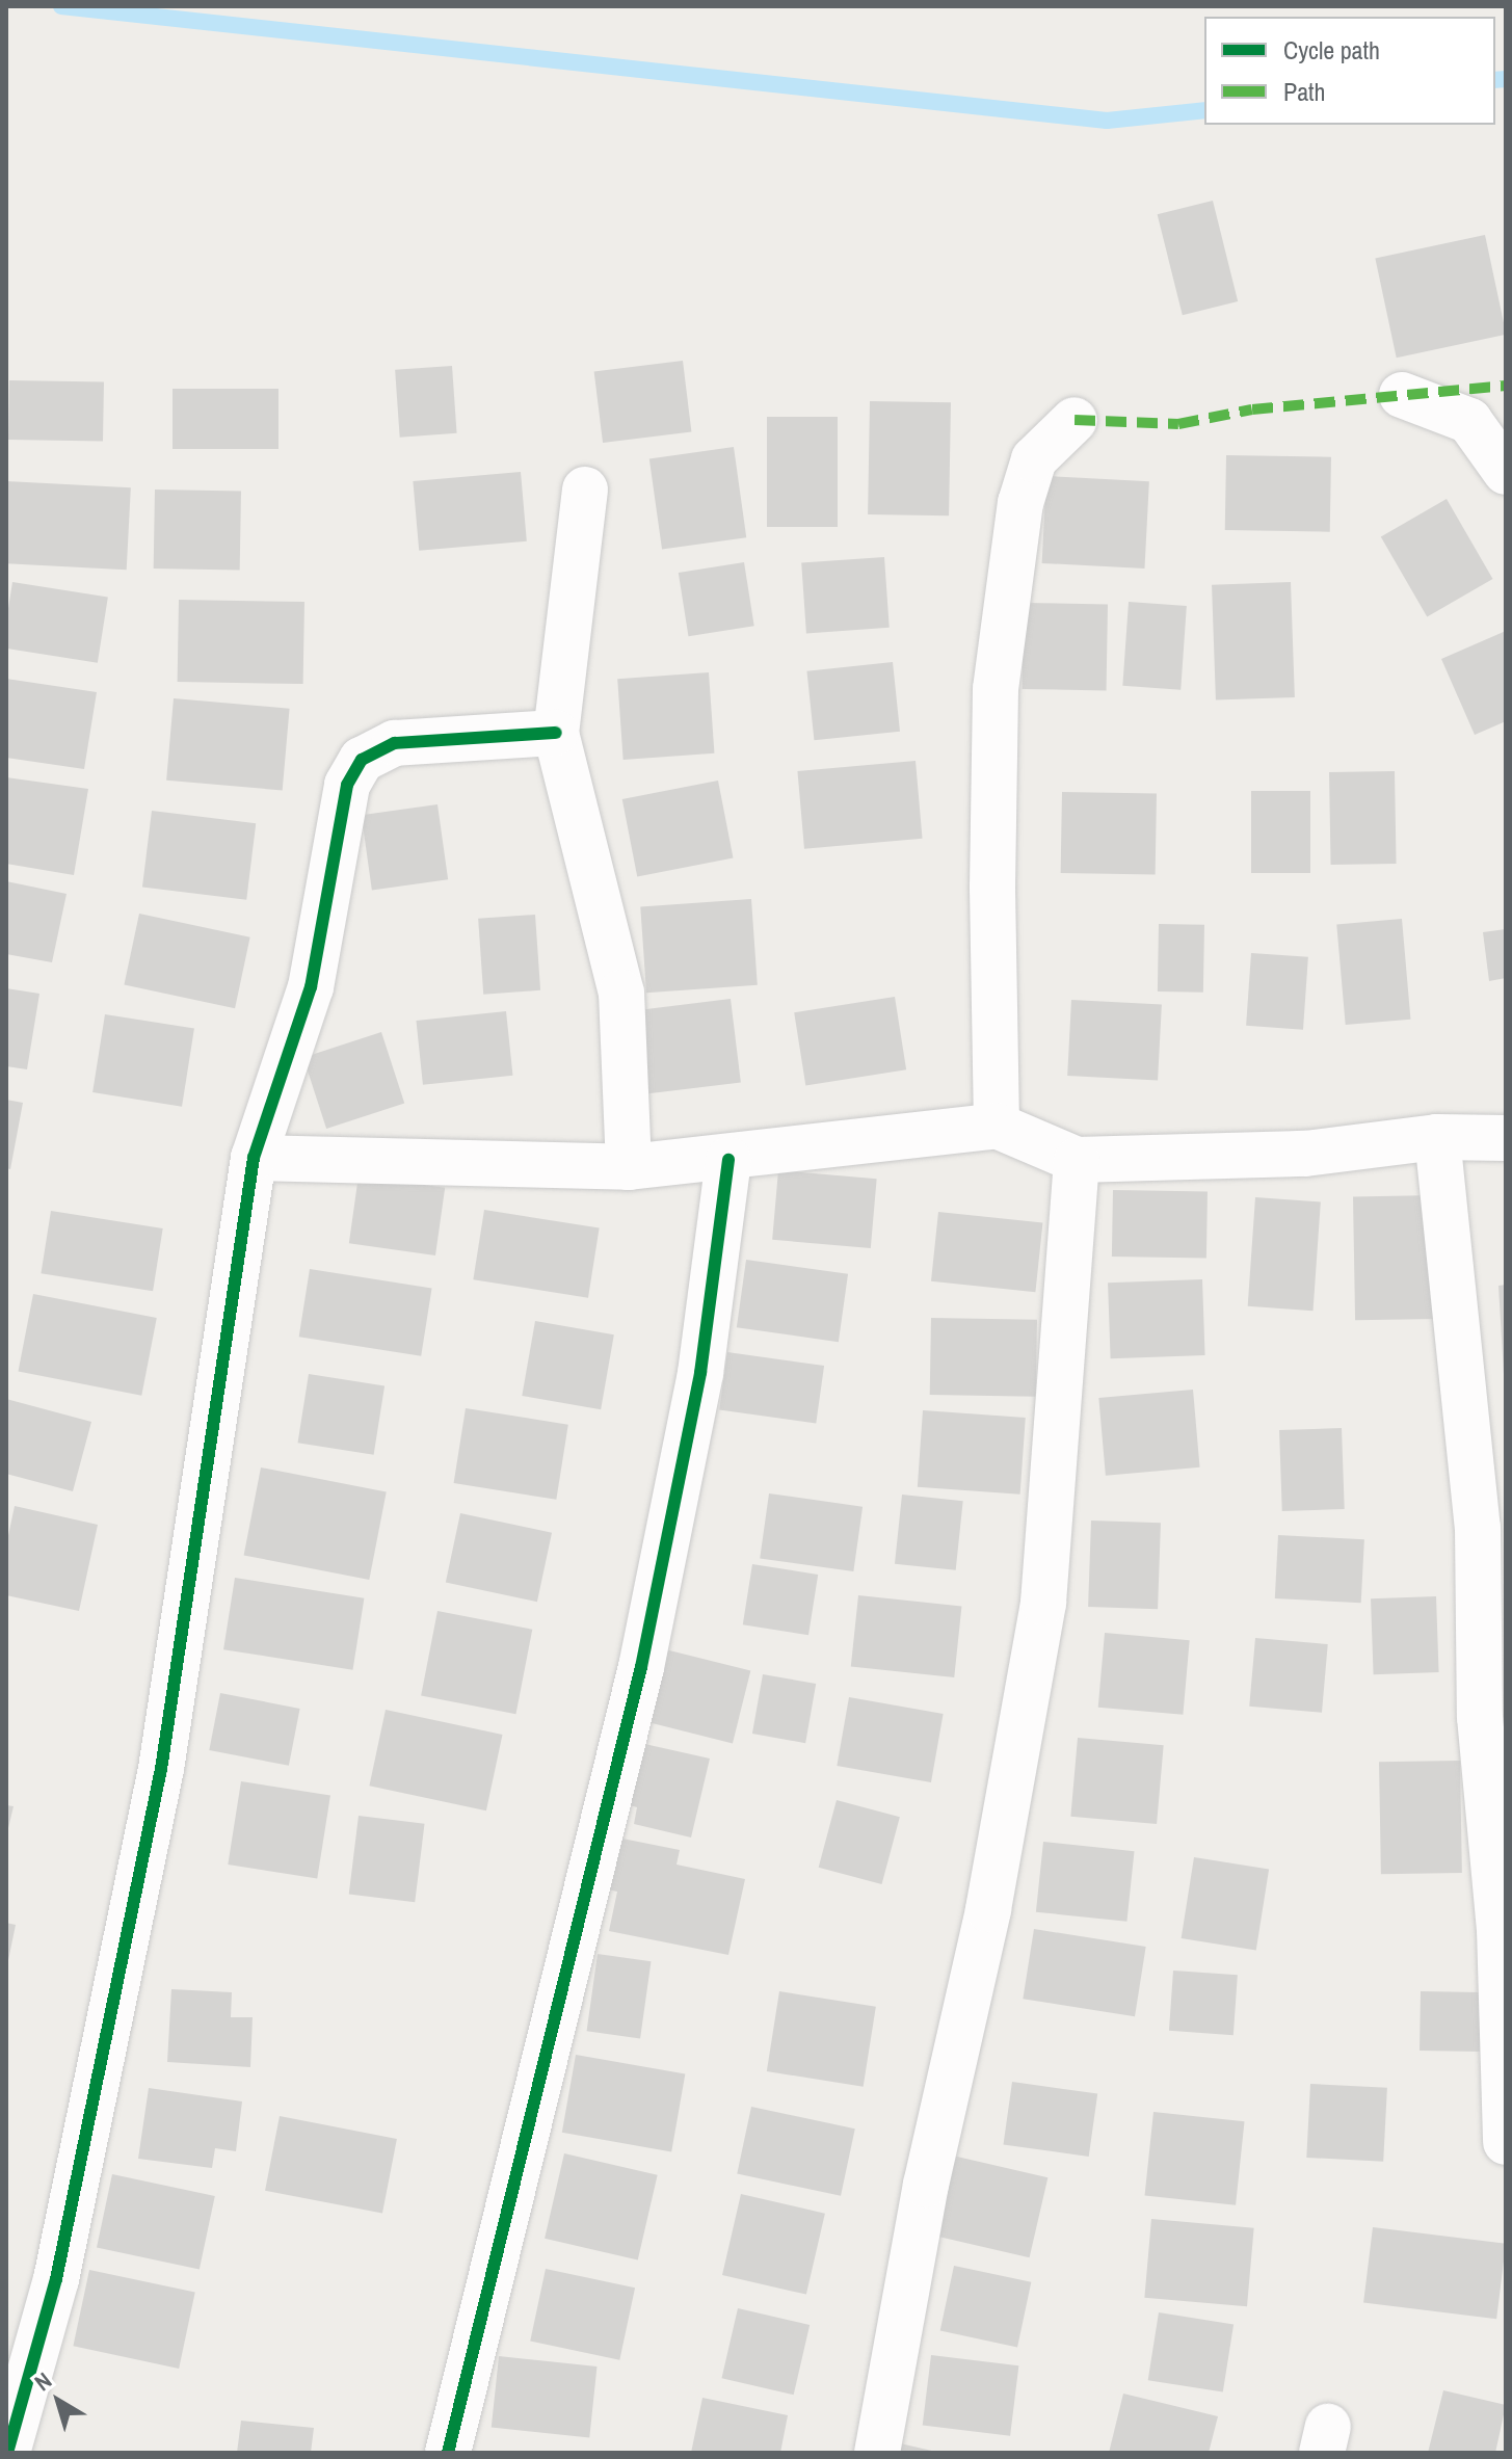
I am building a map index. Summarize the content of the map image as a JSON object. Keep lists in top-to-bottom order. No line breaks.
{"legend":["Cycle path","Path"],"north":"top left"}
